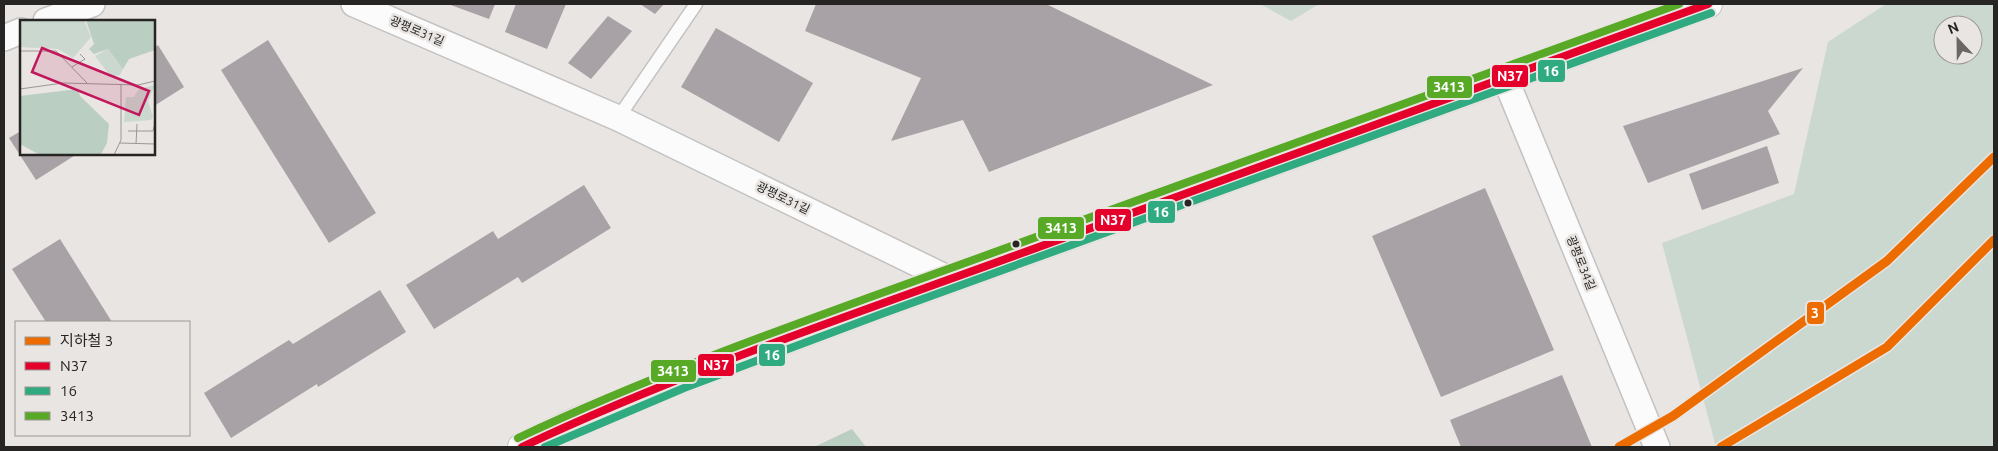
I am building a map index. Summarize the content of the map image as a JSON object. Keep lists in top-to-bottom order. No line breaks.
{"streets":{"street":["광평로31길","광평로34길"]},"lines":["transit line N37","transit line 3413","transit line 16","metro line 3"],"legend":["지하철 3","N37","16","3413"],"north":"top"}
